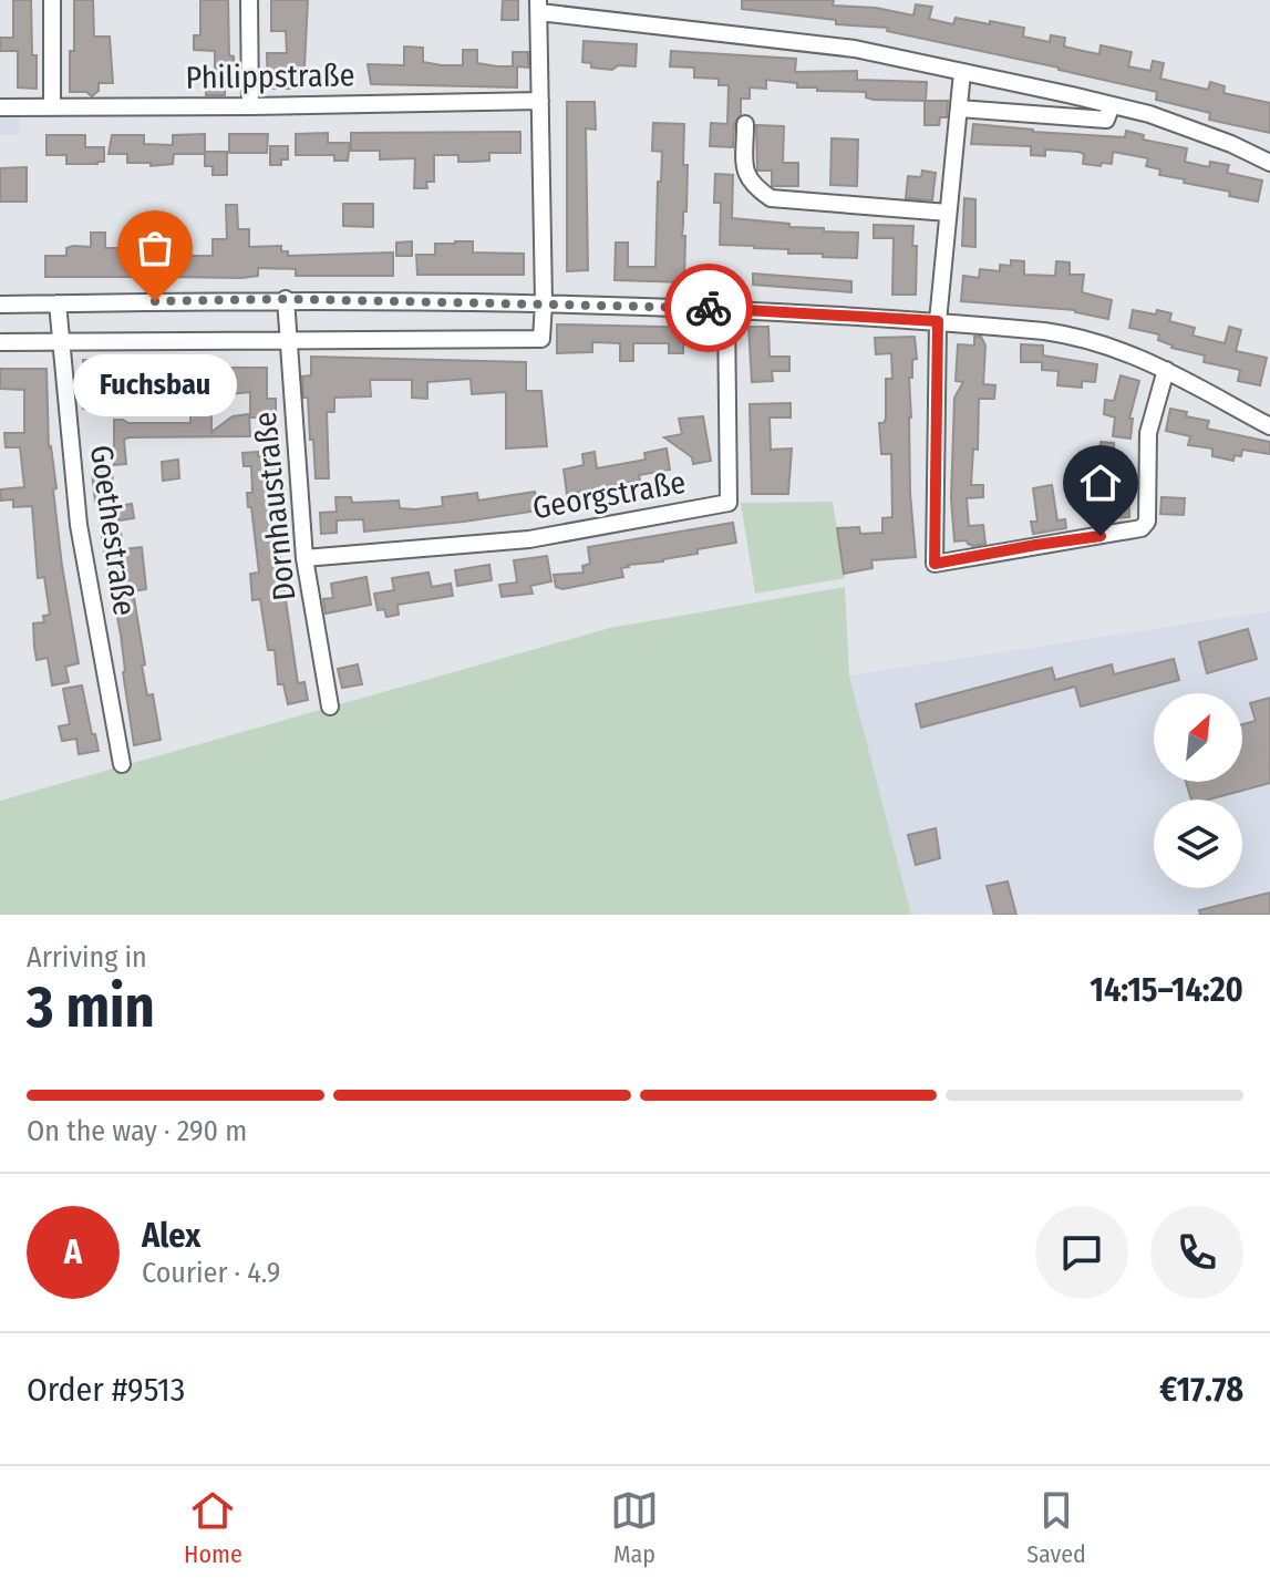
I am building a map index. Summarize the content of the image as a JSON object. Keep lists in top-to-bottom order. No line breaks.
{"streets":{"street":["Philippstraße","Georgstraße","Dornhaustraße","Goethestraße"]},"crossings":[["Georgstraße","Dornhaustraße"]],"places":["Fuchsbau"],"north":"top right","page":{"bubble":"Fuchsbau","heading":["3 min","Arriving in","14:15–14:20"],"panel":["Alex","Courier · 4.9","Order #9513","€17.78"],"bar":"On the way · 290 m","round":"A","tabs":["Home","Map","Saved"]}}
